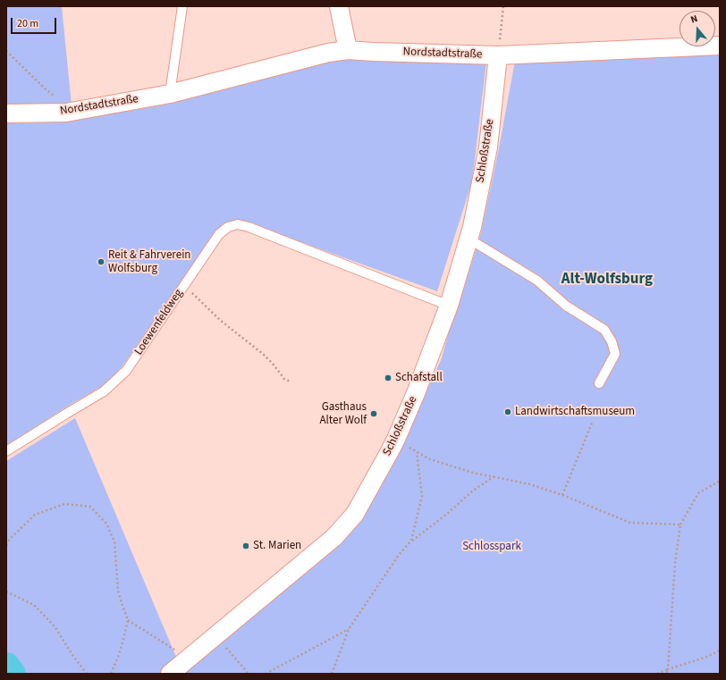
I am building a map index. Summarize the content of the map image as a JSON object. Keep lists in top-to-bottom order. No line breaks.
{"streets":{"street":["Nordstadtstraße","Schloßstraße"],"lane":["Loewenfeldweg"]},"crossings":[["Nordstadtstraße","Schloßstraße"],["Schloßstraße","Loewenfeldweg"]],"districts":["Alt-Wolfsburg"],"parks":["Schlosspark"],"places":["Reit & Fahrverein Wolfsburg","Schafstall","Landwirtschaftsmuseum","Gasthaus Alter Wolf","St. Marien"],"scale_bar":"20 m","north":"top"}
